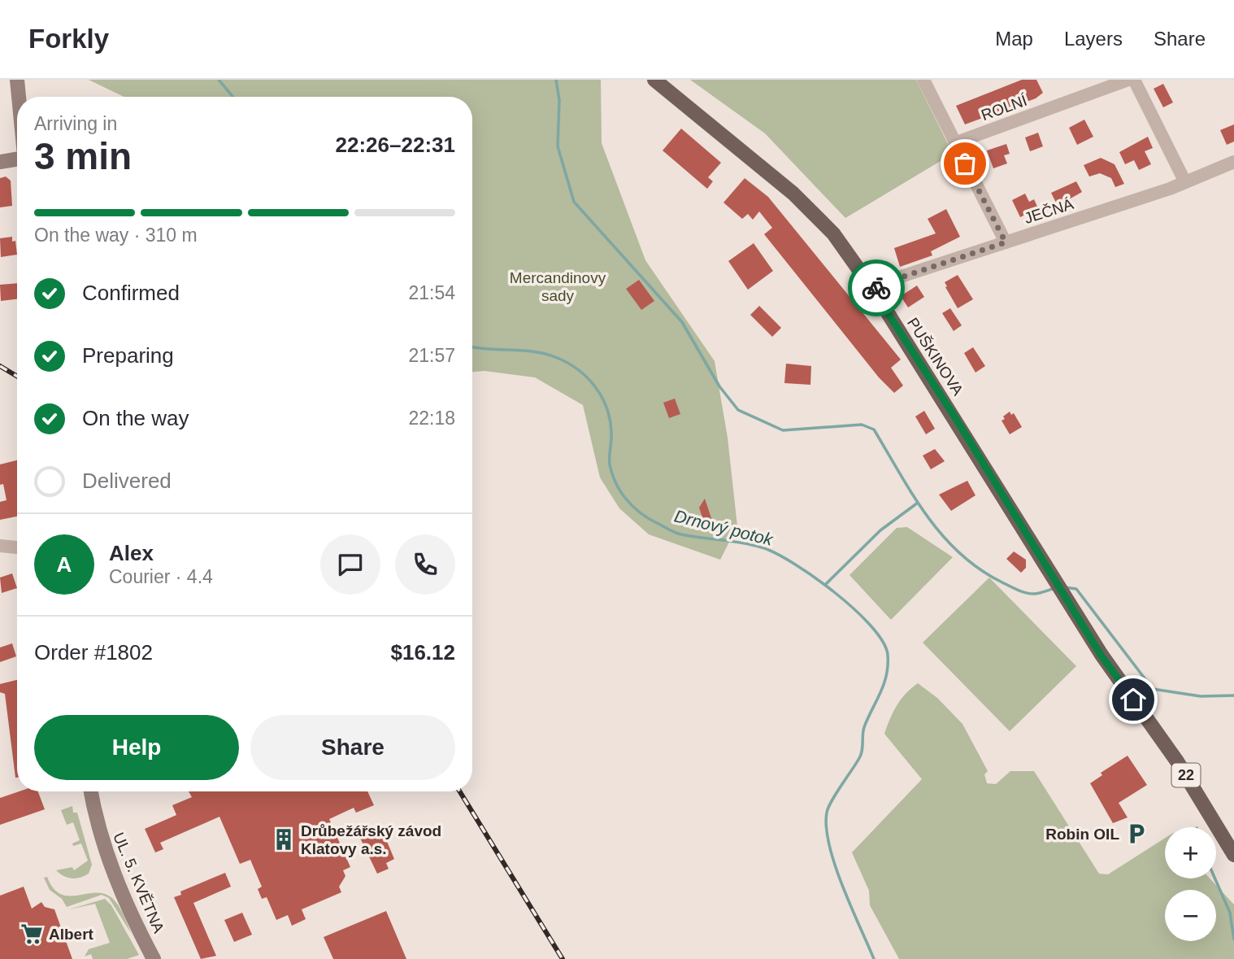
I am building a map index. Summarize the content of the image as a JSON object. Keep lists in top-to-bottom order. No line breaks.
{"streets":{"main road":["PUŠKINOVA","22"],"street":["ROLNÍ","JEČNÁ","UL. 5. KVĚTNA"]},"crossings":[["JEČNÁ","PUŠKINOVA"]],"water":["Drnový potok"],"parks":["Mercandinovy sady"],"places":{"parking":["Robin OIL"],"building":["Drůbežářský závod Klatovy a.s."],"supermarket":["Albert"]},"page":{"header":"Forkly","nav":["Map","Layers","Share"],"heading":["3 min","Arriving in","22:26–22:31"],"panel":["Alex","Courier · 4.4","Order #1802","$16.12"],"bar":"On the way · 310 m","list":[["Confirmed","21:54"],["Preparing","21:57"],["On the way","22:18"],"Delivered"],"round":"A","buttons":["Help","Share"],"map_buttons":["+","−"]}}
